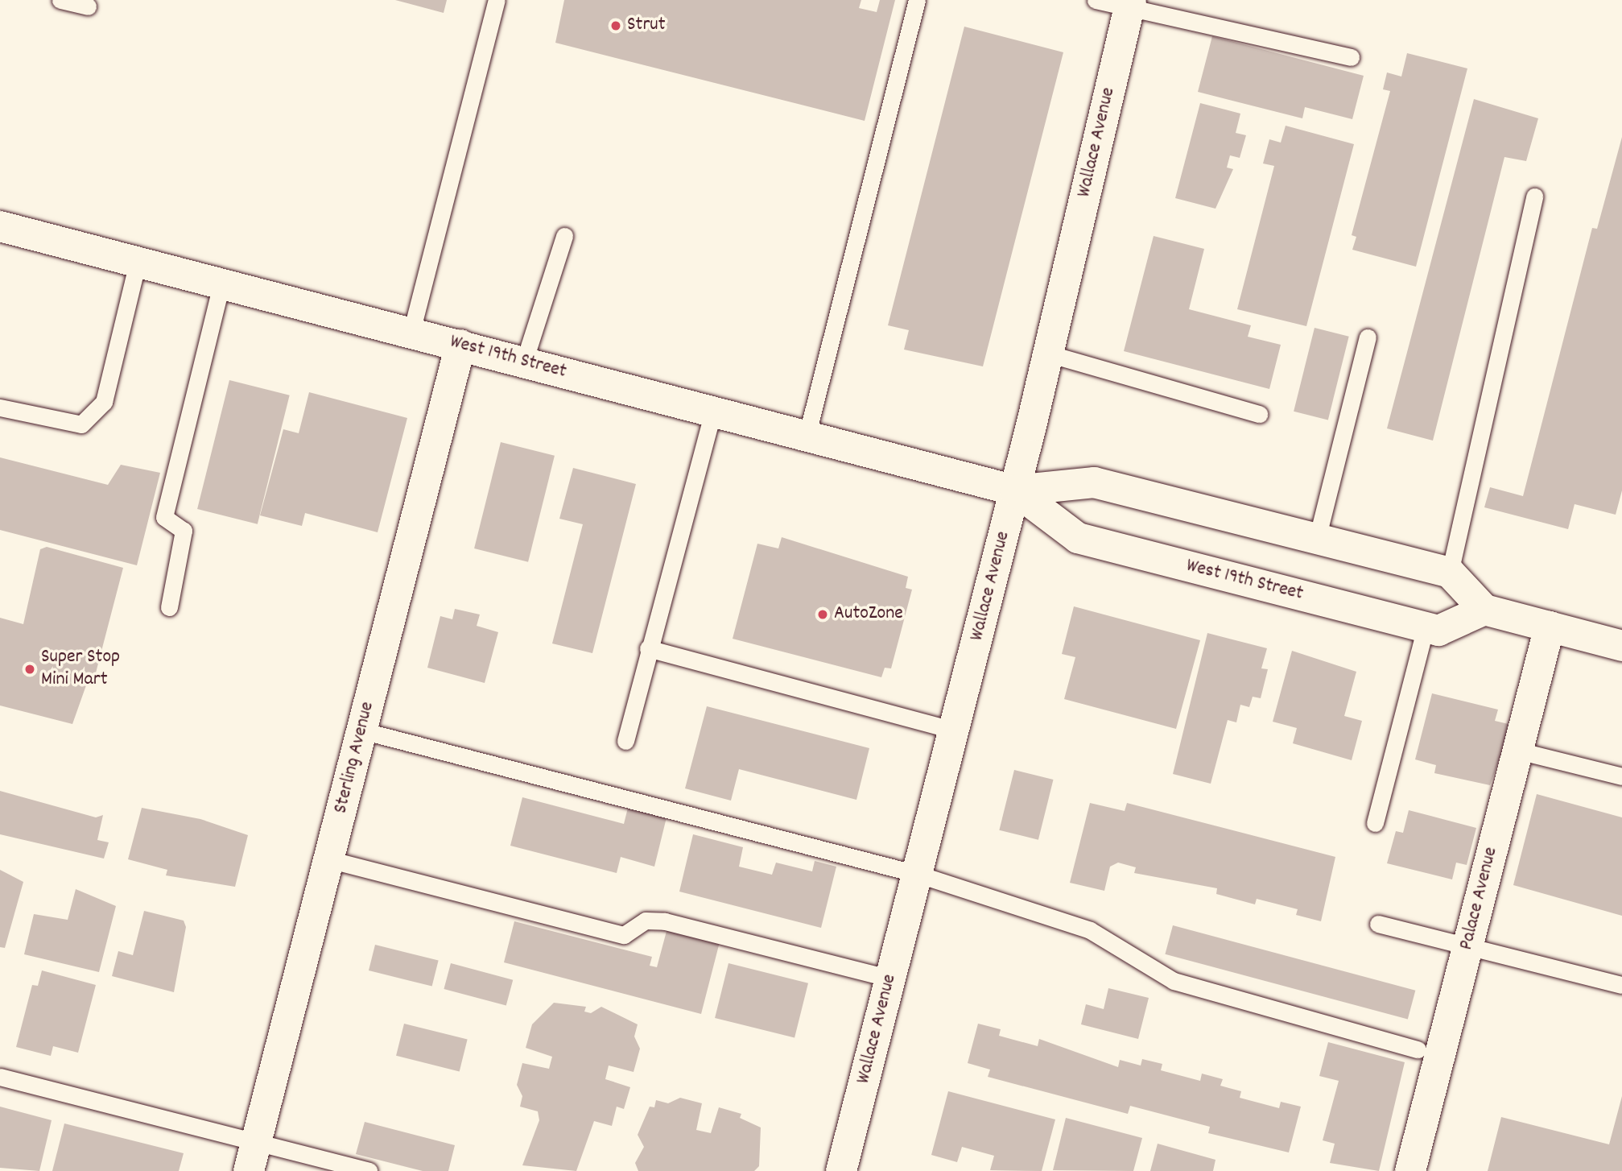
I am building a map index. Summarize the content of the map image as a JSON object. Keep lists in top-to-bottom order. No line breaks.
{"streets":{"street":["Wallace Avenue","West 19th Street","Sterling Avenue","Palace Avenue"]},"crossings":[["Wallace Avenue","West 19th Street"],["West 19th Street","Sterling Avenue"]],"places":["Strut","AutoZone","Super Stop Mini Mart"]}
